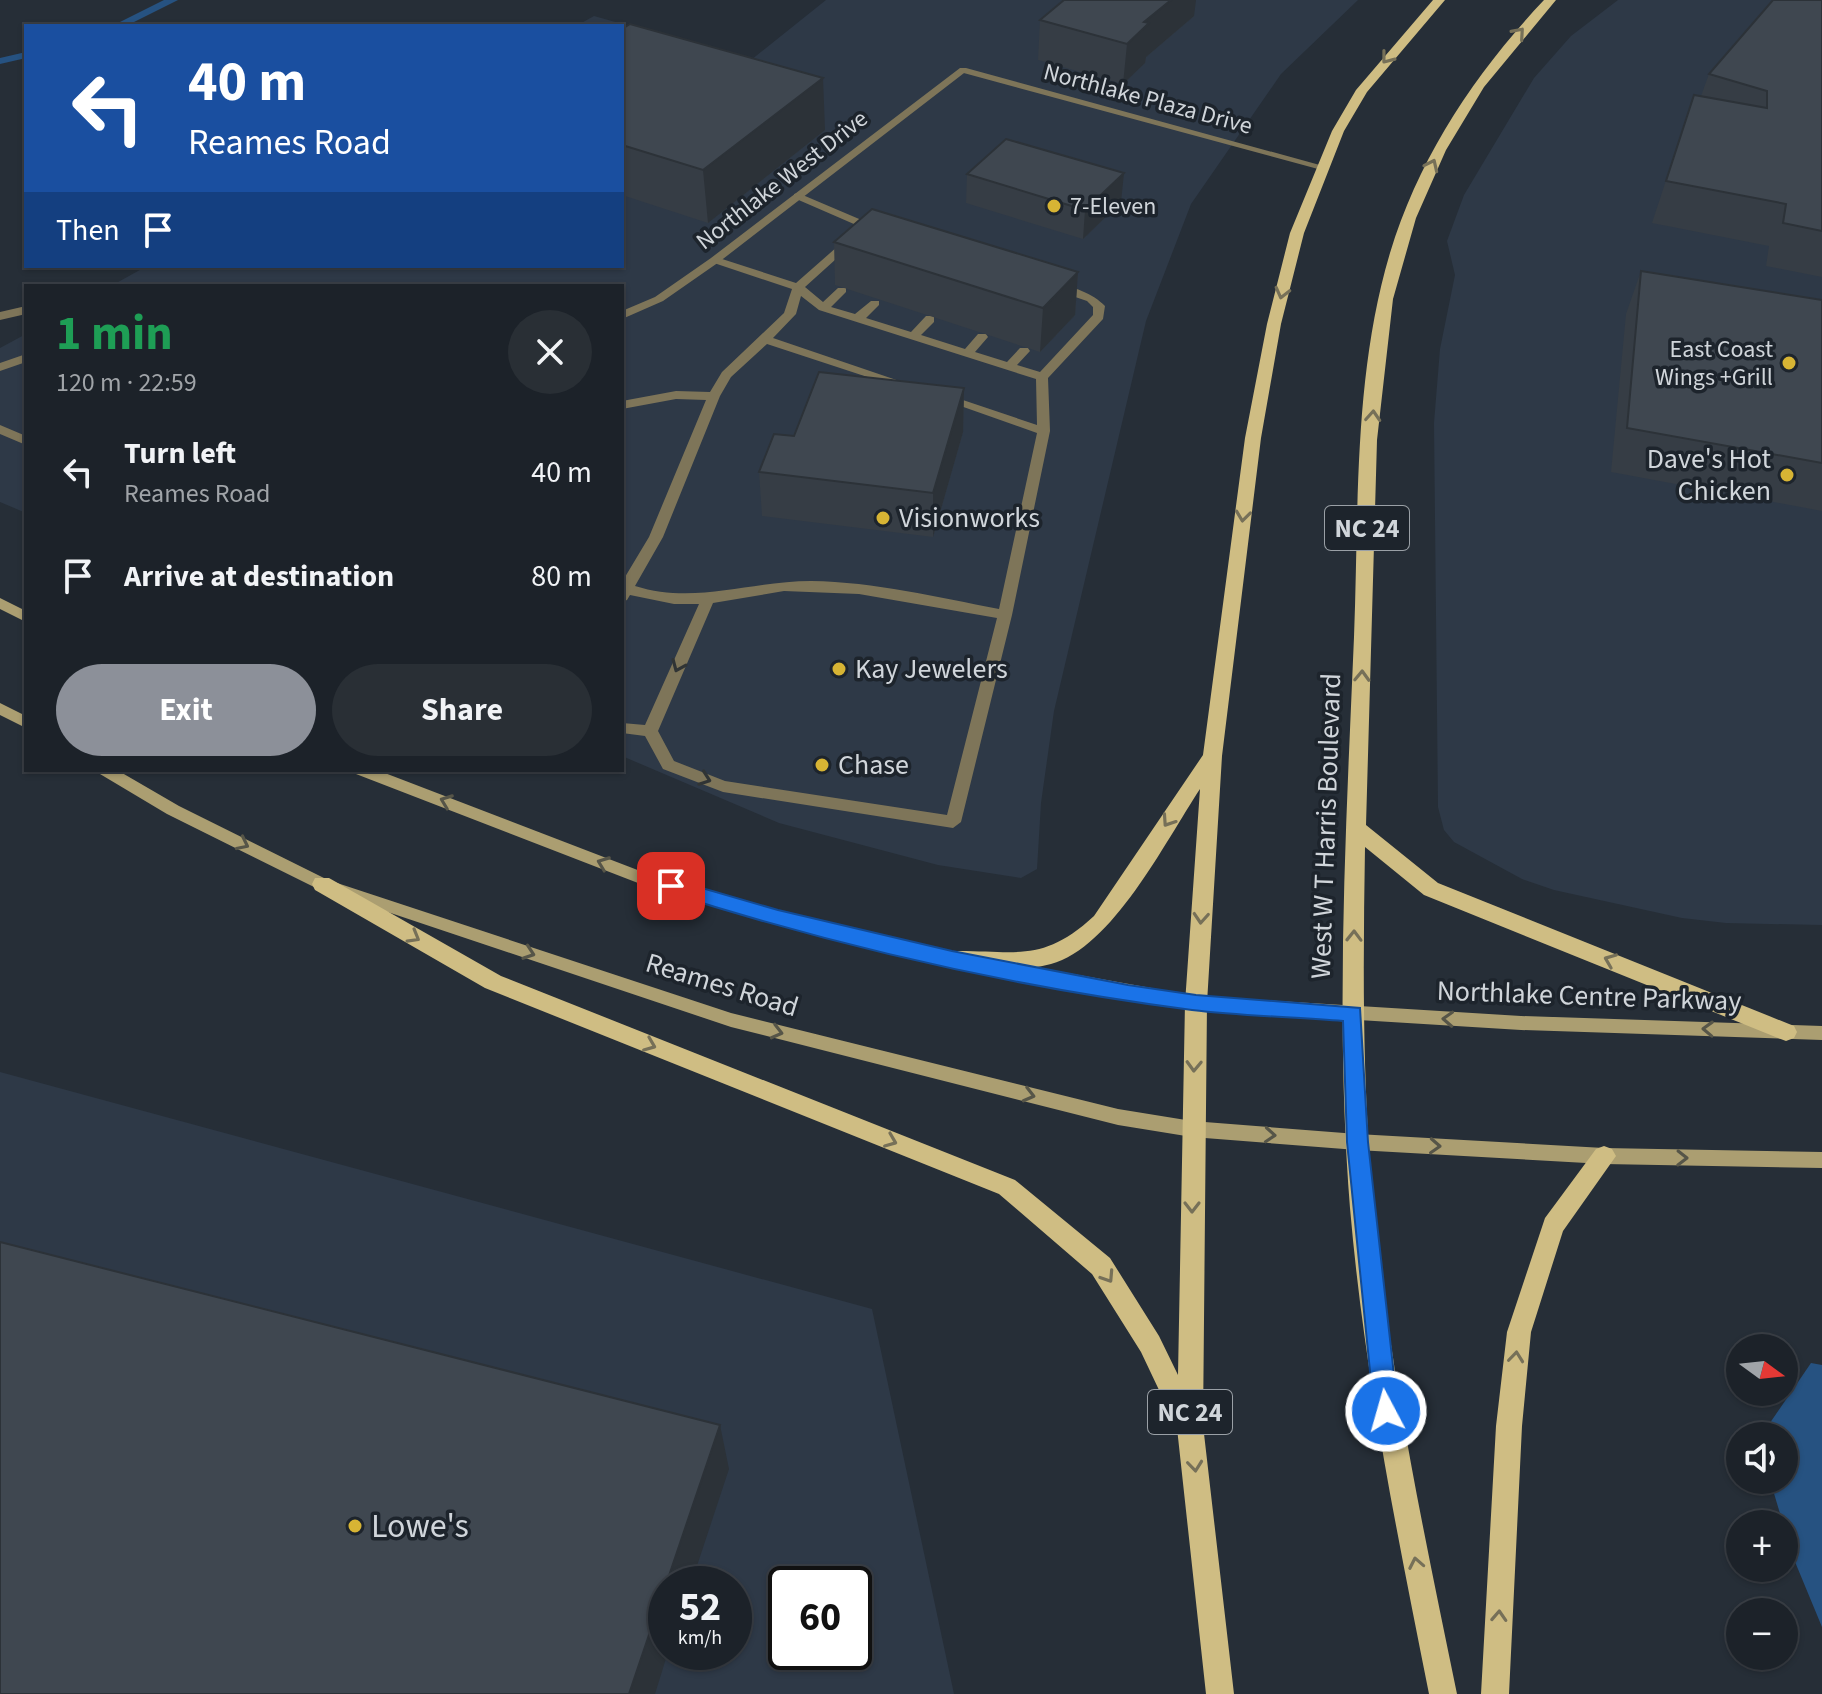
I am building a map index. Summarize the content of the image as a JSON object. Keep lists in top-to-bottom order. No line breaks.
{"streets":{"main road":["NC 24","West W T Harris Boulevard","Reames Road","Northlake Centre Parkway"],"street":["Northlake Plaza Drive","Northlake West Drive"]},"crossings":[["Northlake Plaza Drive","Northlake West Drive"],["Northlake Plaza Drive","NC 24"],["NC 24","Reames Road"],["West W T Harris Boulevard","Reames Road"],["West W T Harris Boulevard","Northlake Centre Parkway"]],"places":["7-Eleven","East Coast Wings +Grill","Dave's Hot Chicken","Visionworks","Kay Jewelers","Chase","Lowe's"],"north":"right","page":{"turn":["40 m","Reames Road"],"then":"Then","heading":["1 min","120 m · 22:59"],"list":[{"name":"Turn left","note":"Reames Road","value":"40 m"},{"name":"Arrive at destination","value":"80 m"}],"buttons":["Exit","Share"],"map_buttons":["+","−"],"speed":"52 km/h","limit":"60"}}
